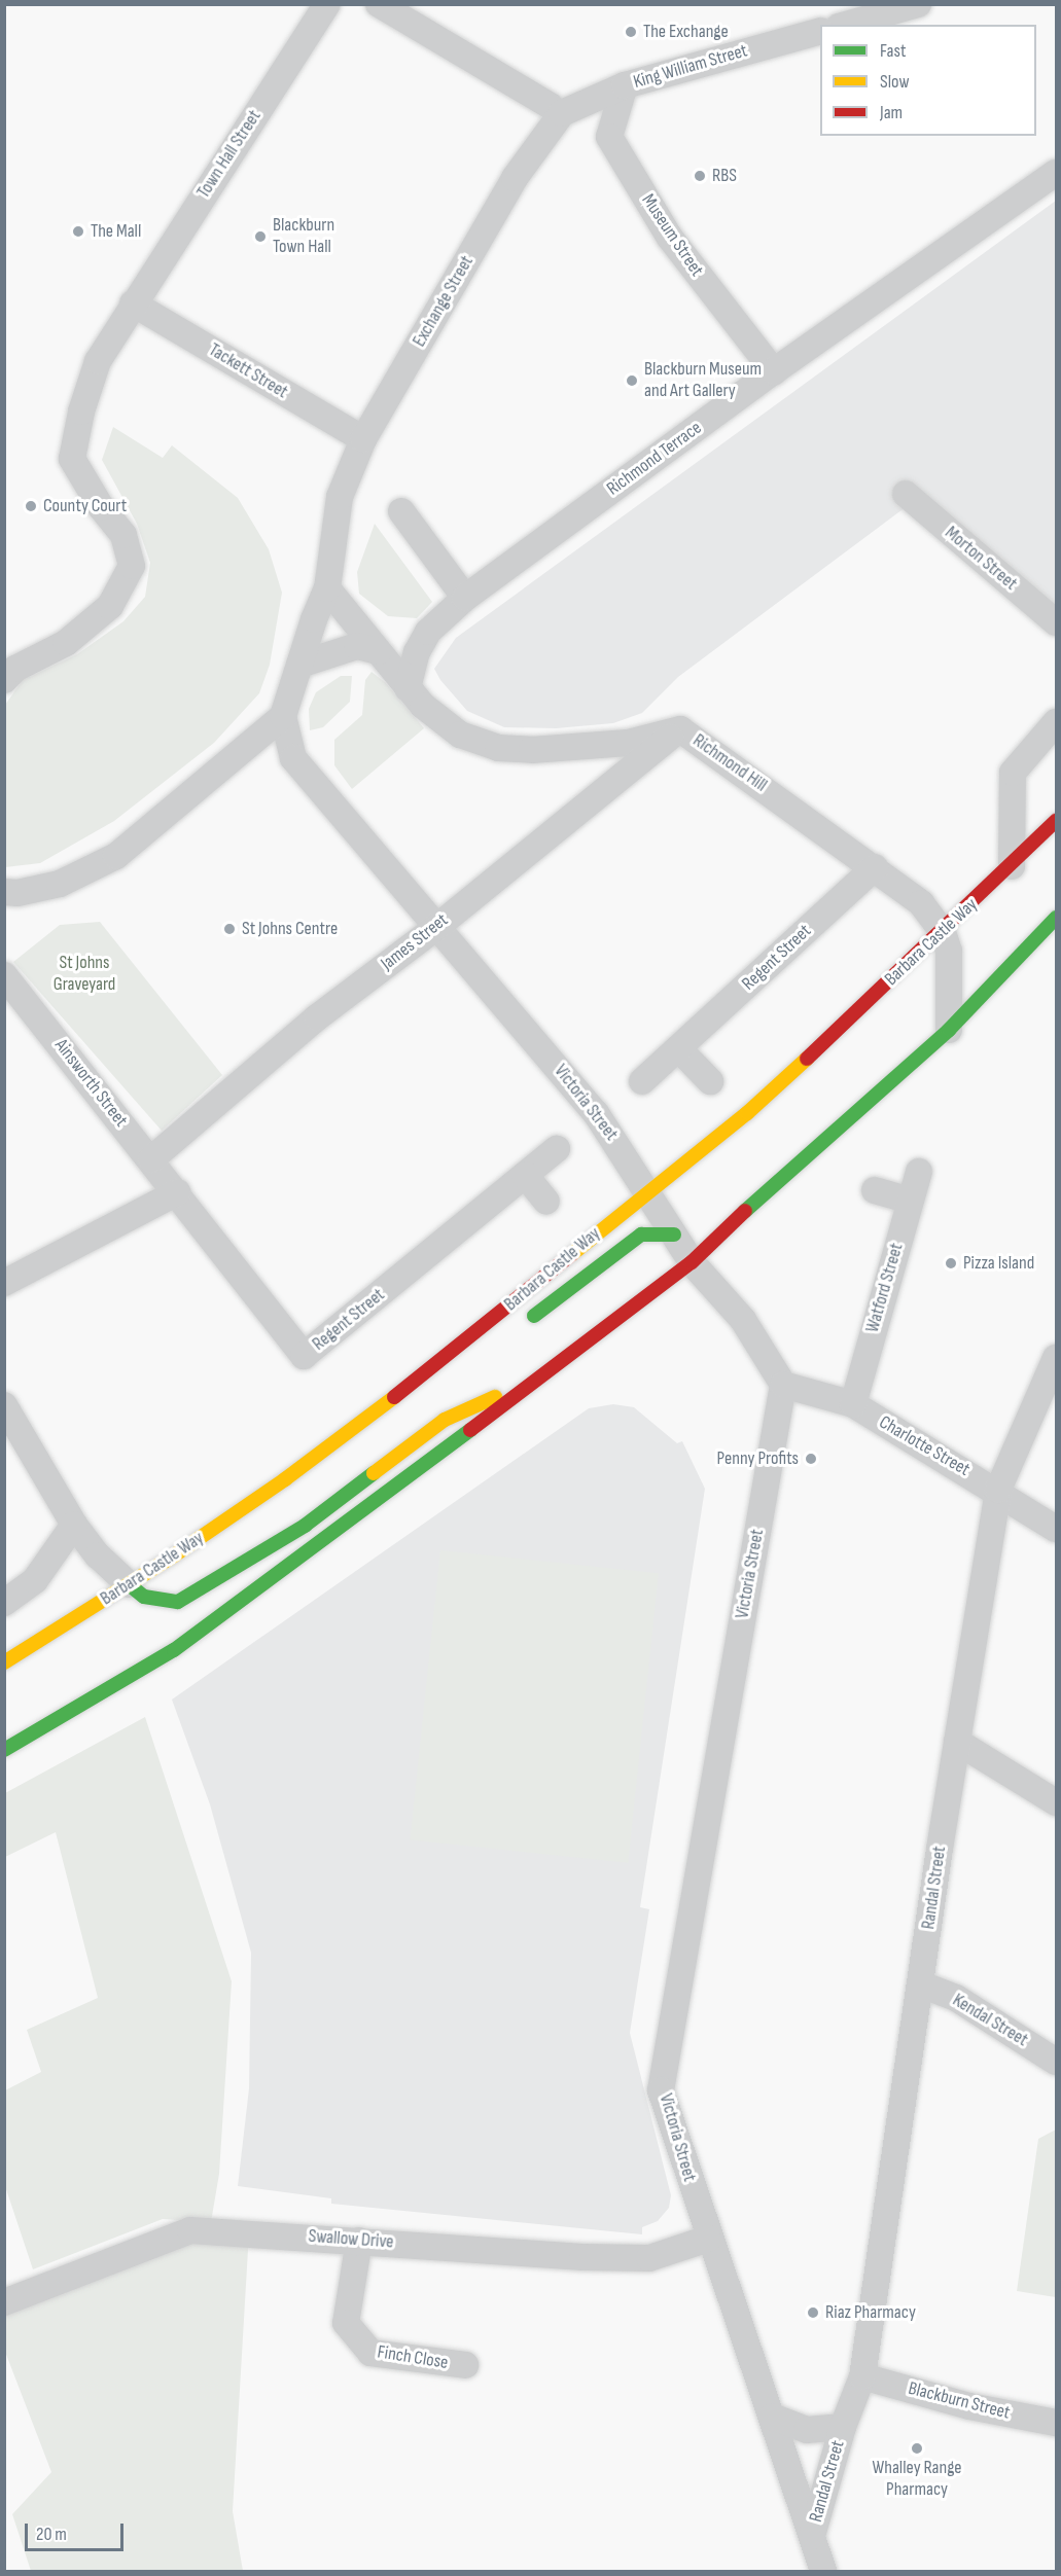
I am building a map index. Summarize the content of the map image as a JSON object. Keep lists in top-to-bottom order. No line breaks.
{"streets":{"highway":["Barbara Castle Way"],"street":["King William Street","Town Hall Street","Museum Street","Exchange Street","Tackett Street","Richmond Terrace","Morton Street","Richmond Hill","James Street","Regent Street","Ainsworth Street","Victoria Street","Watford Street","Charlotte Street","Randal Street","Kendal Street","Swallow Drive","Finch Close","Blackburn Street"]},"crossings":[["King William Street","Museum Street"],["King William Street","Exchange Street"],["Town Hall Street","Tackett Street"],["Museum Street","Richmond Terrace"],["Exchange Street","Tackett Street"],["Exchange Street","Richmond Hill"],["Exchange Street","Victoria Street"],["Richmond Terrace","Richmond Hill"],["Richmond Hill","James Street"],["Richmond Hill","Barbara Castle Way"],["Richmond Hill","Regent Street"],["James Street","Ainsworth Street"],["James Street","Victoria Street"],["Barbara Castle Way","Victoria Street"],["Regent Street","Ainsworth Street"],["Victoria Street","Charlotte Street"],["Victoria Street","Randal Street"],["Victoria Street","Swallow Drive"],["Watford Street","Charlotte Street"],["Charlotte Street","Randal Street"],["Randal Street","Kendal Street"],["Randal Street","Blackburn Street"],["Swallow Drive","Finch Close"]],"parks":["St Johns Graveyard"],"places":["The Exchange","RBS","The Mall","Blackburn Town Hall","Blackburn Museum and Art Gallery","County Court","St Johns Centre","Pizza Island","Penny Profits","Riaz Pharmacy","Whalley Range Pharmacy"],"legend":["Fast","Slow","Jam"],"scale_bar":"20 m"}
